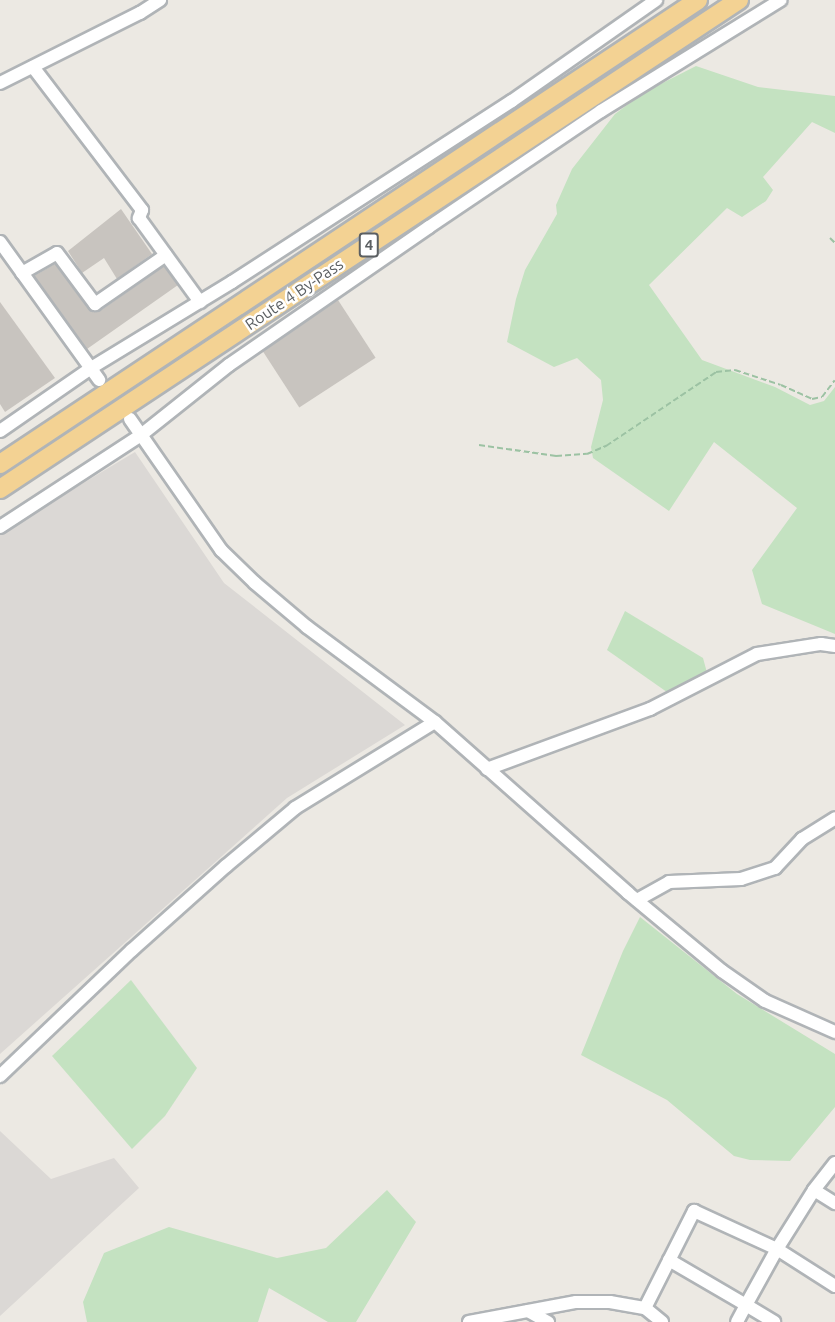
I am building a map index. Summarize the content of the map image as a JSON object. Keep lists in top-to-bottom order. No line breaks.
{"streets":{"highway":["4","Route 4 By-Pass"]}}
